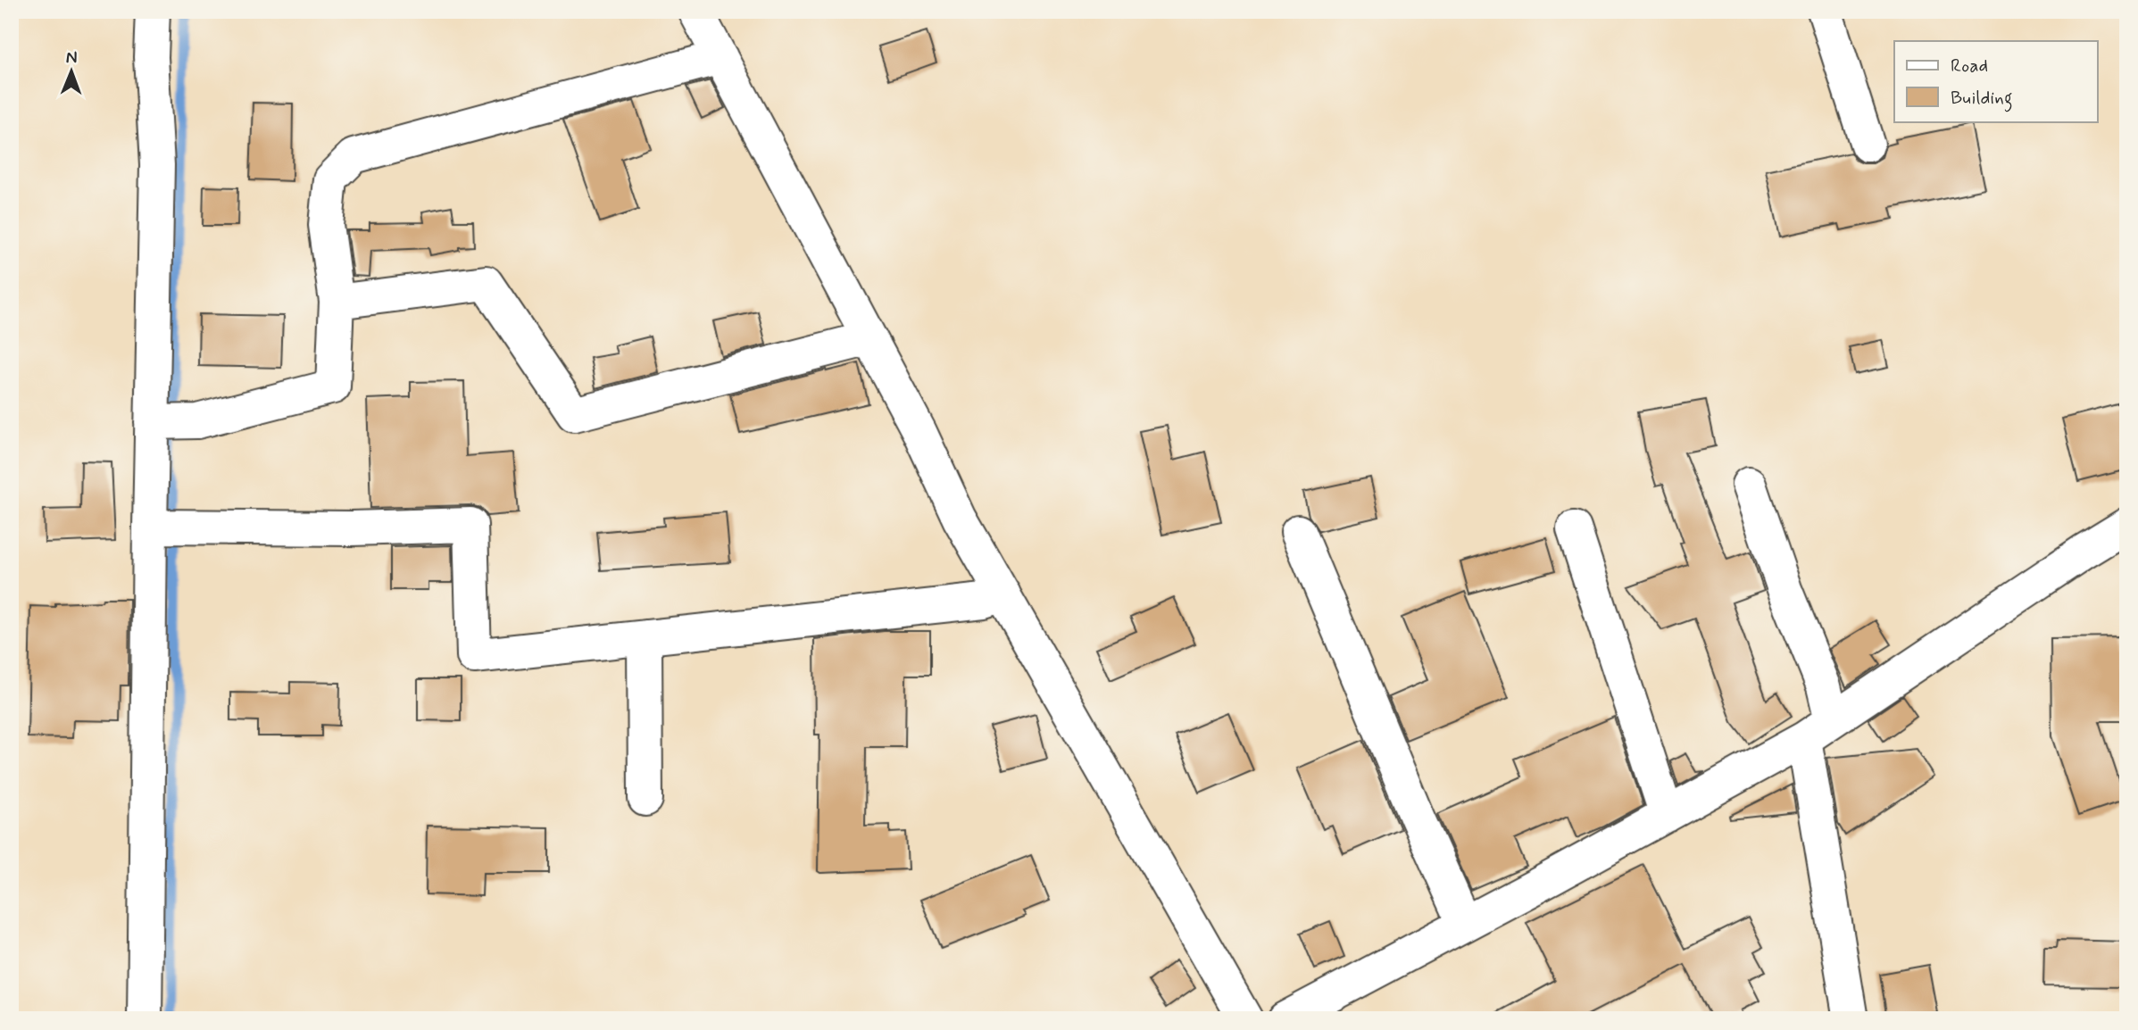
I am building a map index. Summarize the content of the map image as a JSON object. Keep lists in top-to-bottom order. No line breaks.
{"legend":["Road","Building"],"north":"top"}
